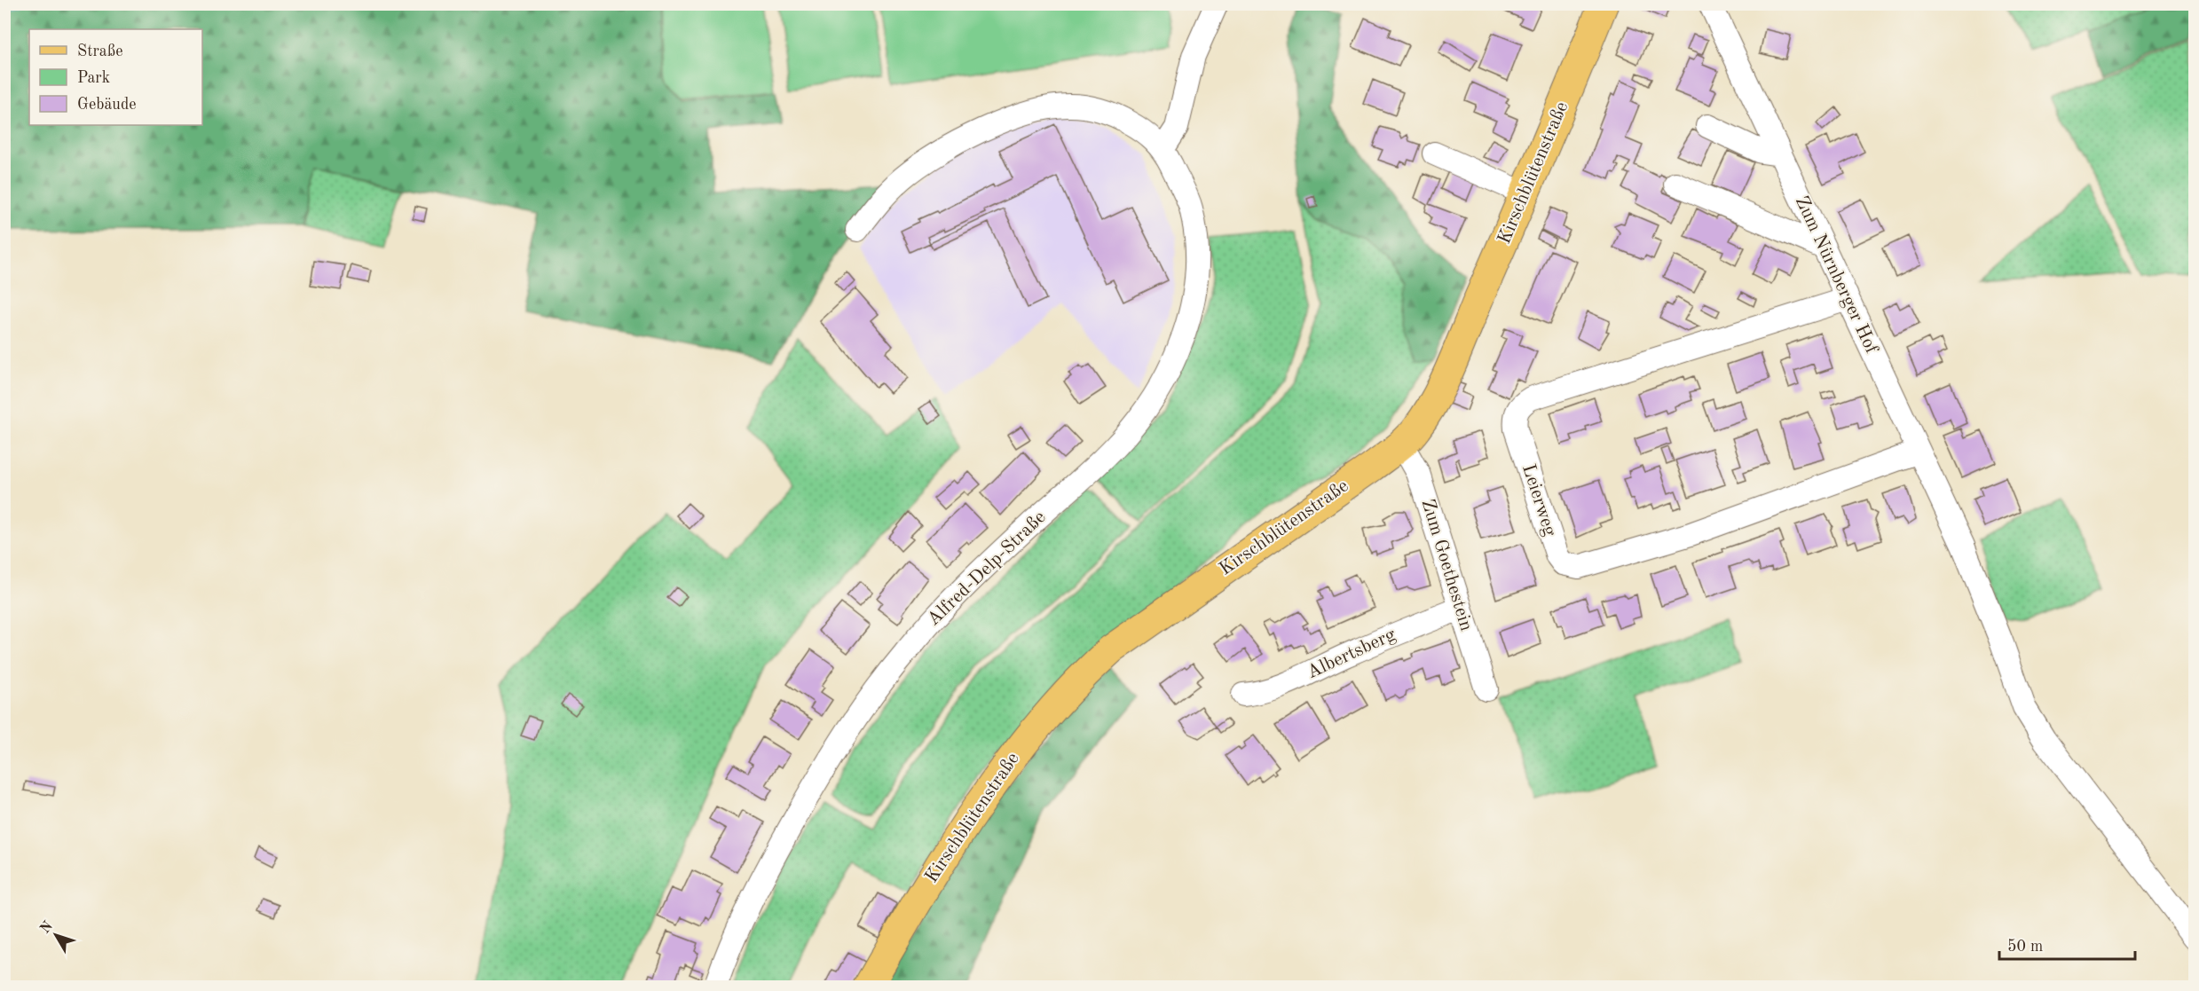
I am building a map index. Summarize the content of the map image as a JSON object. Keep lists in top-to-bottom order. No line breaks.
{"streets":{"main road":["Kirschblütenstraße"],"street":["Zum Nürnberger Hof","Leierweg","Zum Goethestein","Alfred-Delp-Straße","Albertsberg"]},"crossings":[["Kirschblütenstraße","Zum Goethestein"],["Zum Nürnberger Hof","Leierweg"],["Zum Goethestein","Albertsberg"]],"legend":["Straße","Park","Gebäude"],"scale_bar":"50 m","north":"top left"}
